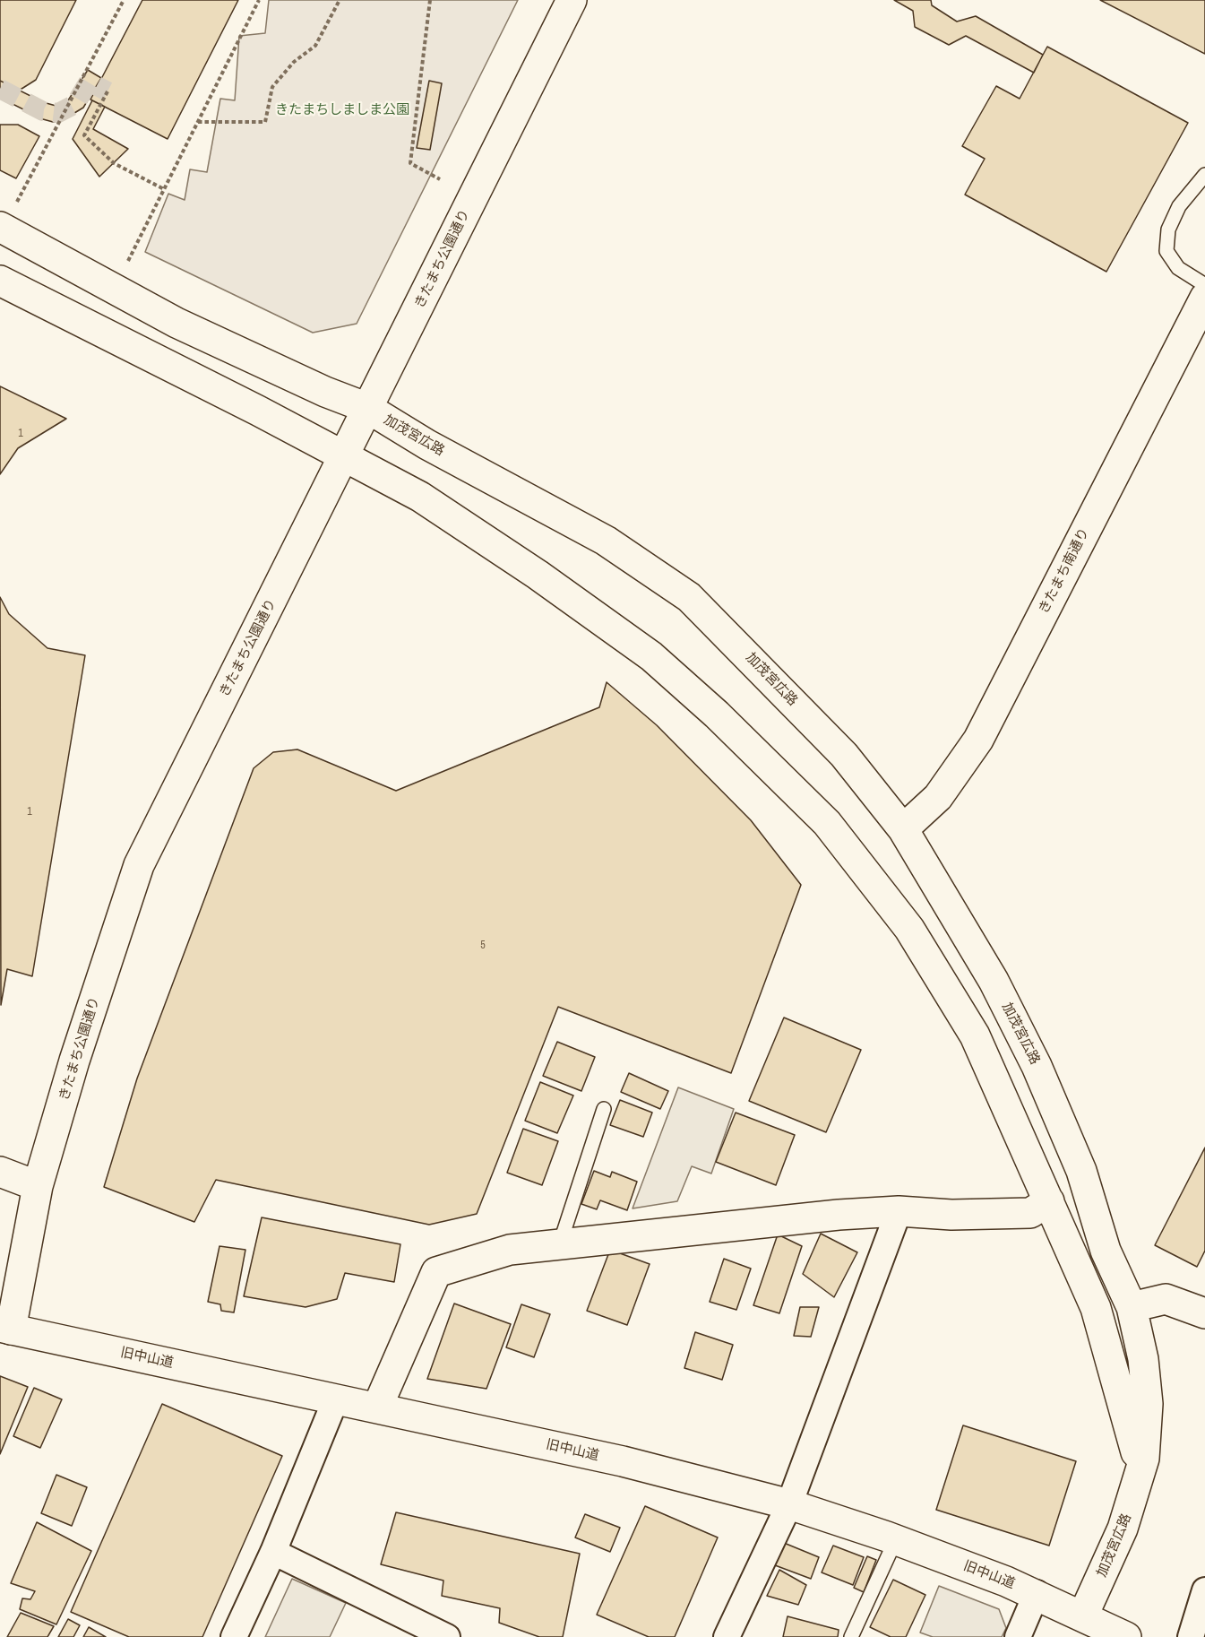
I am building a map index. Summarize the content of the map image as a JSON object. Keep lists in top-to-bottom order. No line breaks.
{"streets":{"street":["きたまち公園通り","加茂宮広路","きたまち南通り","旧中山道"]},"crossings":[["きたまち公園通り","加茂宮広路"],["きたまち公園通り","旧中山道"],["加茂宮広路","きたまち南通り"],["加茂宮広路","旧中山道"]],"parks":["きたまちしましま公園"],"house_numbers":["1","1","5"]}
